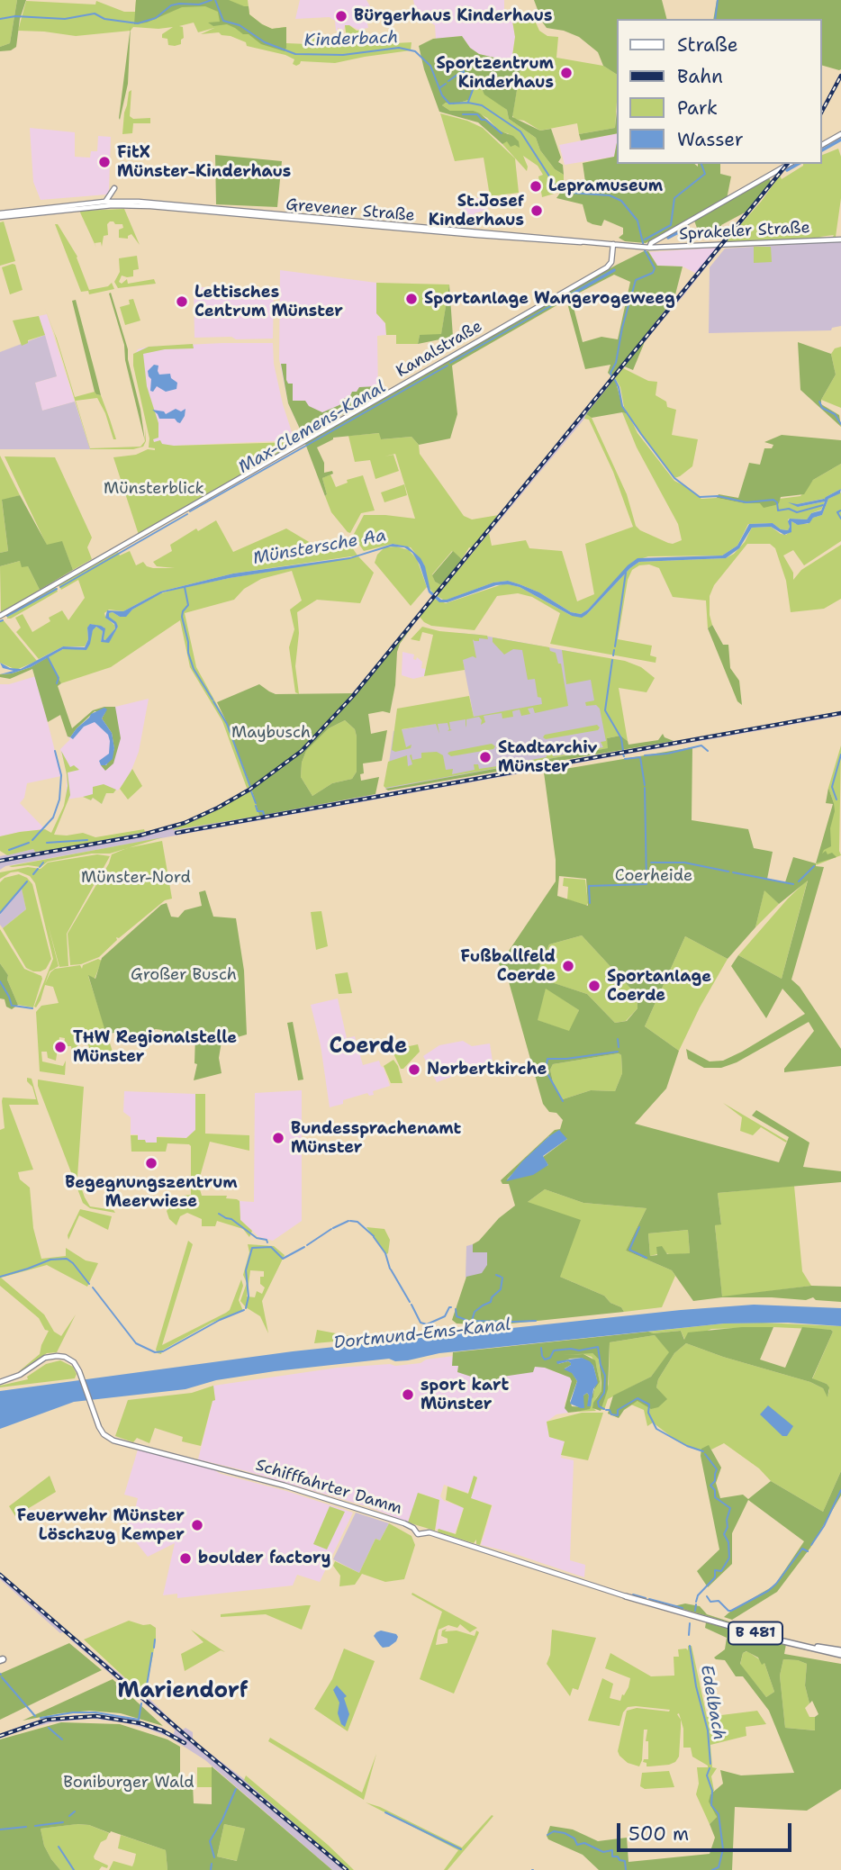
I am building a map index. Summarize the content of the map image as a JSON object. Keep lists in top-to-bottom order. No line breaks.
{"streets":{"main road":["Grevener Straße","Sprakeler Straße","Kanalstraße","Schifffahrter Damm","B 481"]},"crossings":[["Grevener Straße","Sprakeler Straße"],["Grevener Straße","Kanalstraße"]],"districts":["Coerde","Mariendorf"],"water":["Kinderbach","Max-Clemens-Kanal","Münstersche Aa","Dortmund-Ems-Kanal","Edelbach"],"parks":["Münsterblick","Maybusch","Coerheide","Münster-Nord","Großer Busch","Boniburger Wald"],"places":["Bürgerhaus Kinderhaus","Sportzentrum Kinderhaus","FitX Münster-Kinderhaus","Lepramuseum","St.Josef Kinderhaus","Sportanlage Wangerogeweeg","Lettisches Centrum Münster","Stadtarchiv Münster","Fußballfeld Coerde","Sportanlage Coerde","THW Regionalstelle Münster","Norbertkirche","Bundessprachenamt Münster","Begegnungszentrum Meerwiese","sport kart Münster","Feuerwehr Münster Löschzug Kemper","boulder factory"],"legend":["Straße","Bahn","Park","Wasser"],"scale_bar":"500 m"}
